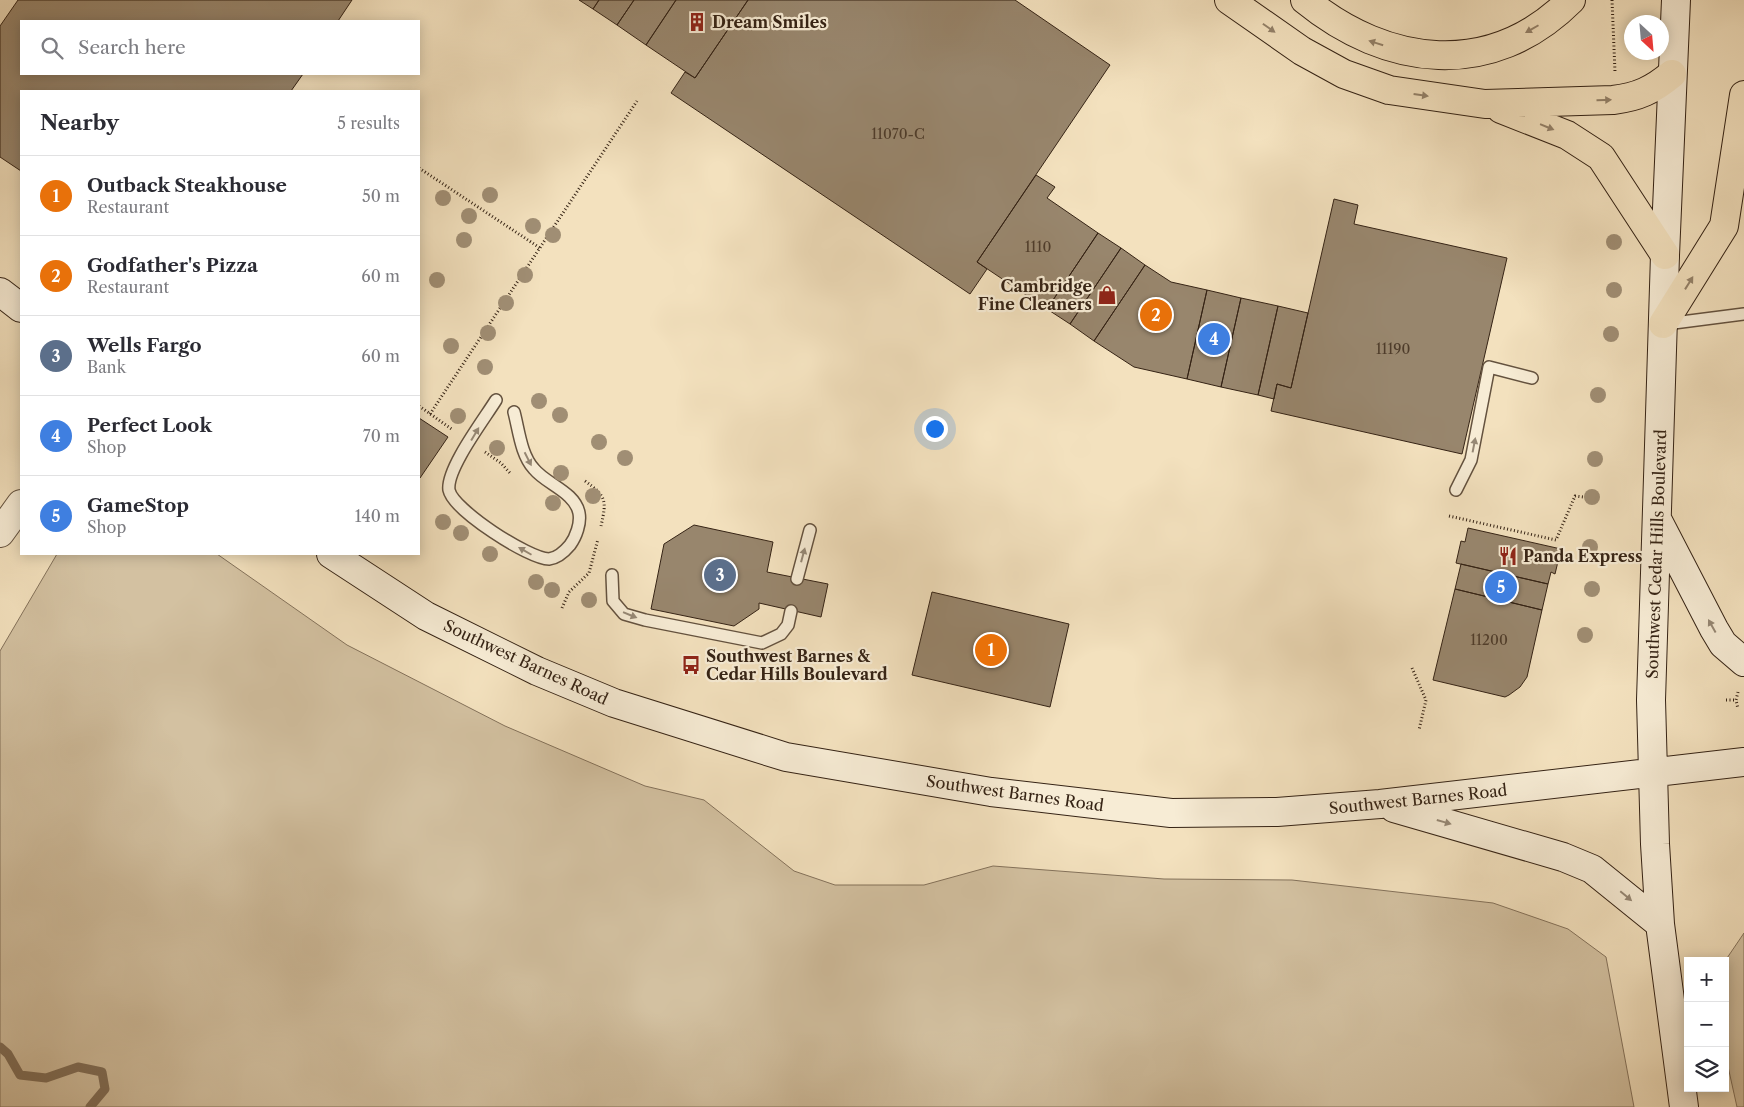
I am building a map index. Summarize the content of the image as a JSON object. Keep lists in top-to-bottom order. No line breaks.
{"streets":{"main road":["Southwest Cedar Hills Boulevard","Southwest Barnes Road"]},"crossings":[["Southwest Cedar Hills Boulevard","Southwest Barnes Road"]],"places":{"building":["Dream Smiles"],"shop":["Cambridge Fine Cleaners"],"restaurant":["Panda Express"],"bus stop":["Southwest Barnes & Cedar Hills Boulevard"]},"house_numbers":["11070-C","1110","11190","11200"],"north":"bottom right","page":{"search":"Search here","heading":["Nearby","5 results"],"list":[{"mark":"1","name":"Outback Steakhouse","note":"Restaurant","value":"50 m"},{"mark":"2","name":"Godfather's Pizza","note":"Restaurant","value":"60 m"},{"mark":"3","name":"Wells Fargo","note":"Bank","value":"60 m"},{"mark":"4","name":"Perfect Look","note":"Shop","value":"70 m"},{"mark":"5","name":"GameStop","note":"Shop","value":"140 m"}],"pins":["2","4","3","5","1"],"map_buttons":["+","−"]}}
